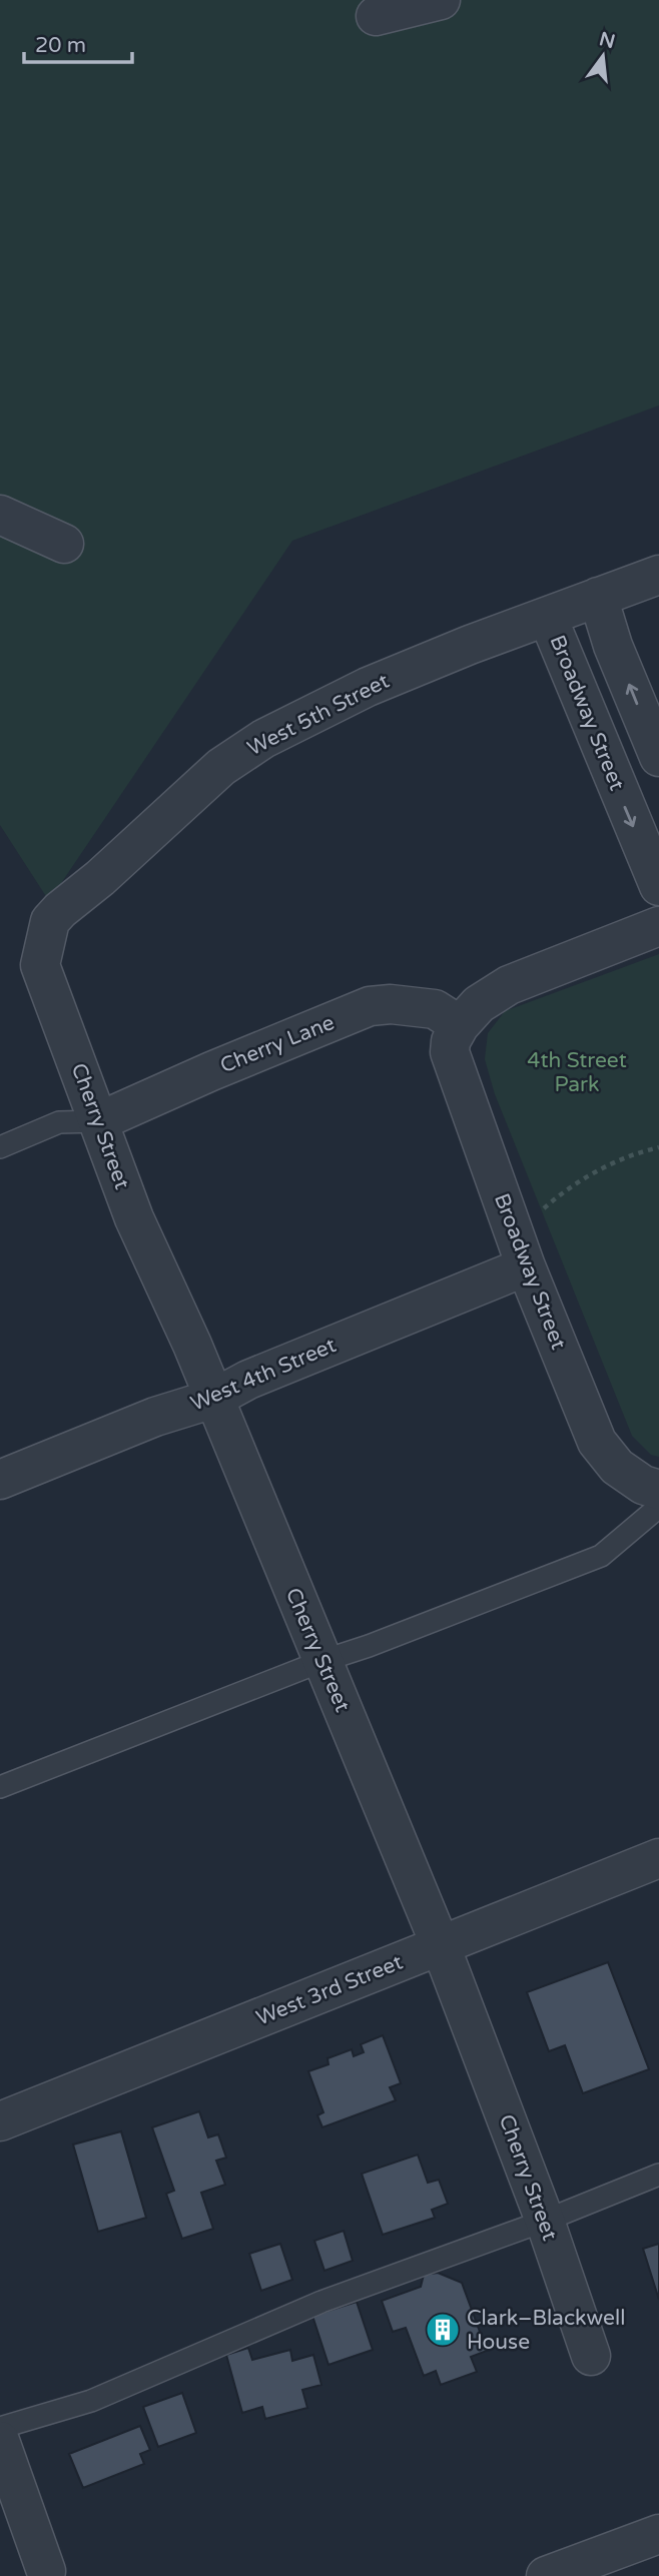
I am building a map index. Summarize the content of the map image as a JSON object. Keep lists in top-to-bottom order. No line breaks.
{"streets":{"street":["Broadway Street","West 5th Street","Cherry Lane","Cherry Street","West 4th Street","West 3rd Street"]},"crossings":[["Broadway Street","West 5th Street"],["Broadway Street","Cherry Lane"],["Broadway Street","West 4th Street"],["West 5th Street","Cherry Street"],["Cherry Lane","Cherry Street"],["Cherry Street","West 4th Street"],["Cherry Street","West 3rd Street"]],"parks":["4th Street Park"],"places":{"building":["Clark–Blackwell House"]},"scale_bar":"20 m","north":"top"}
